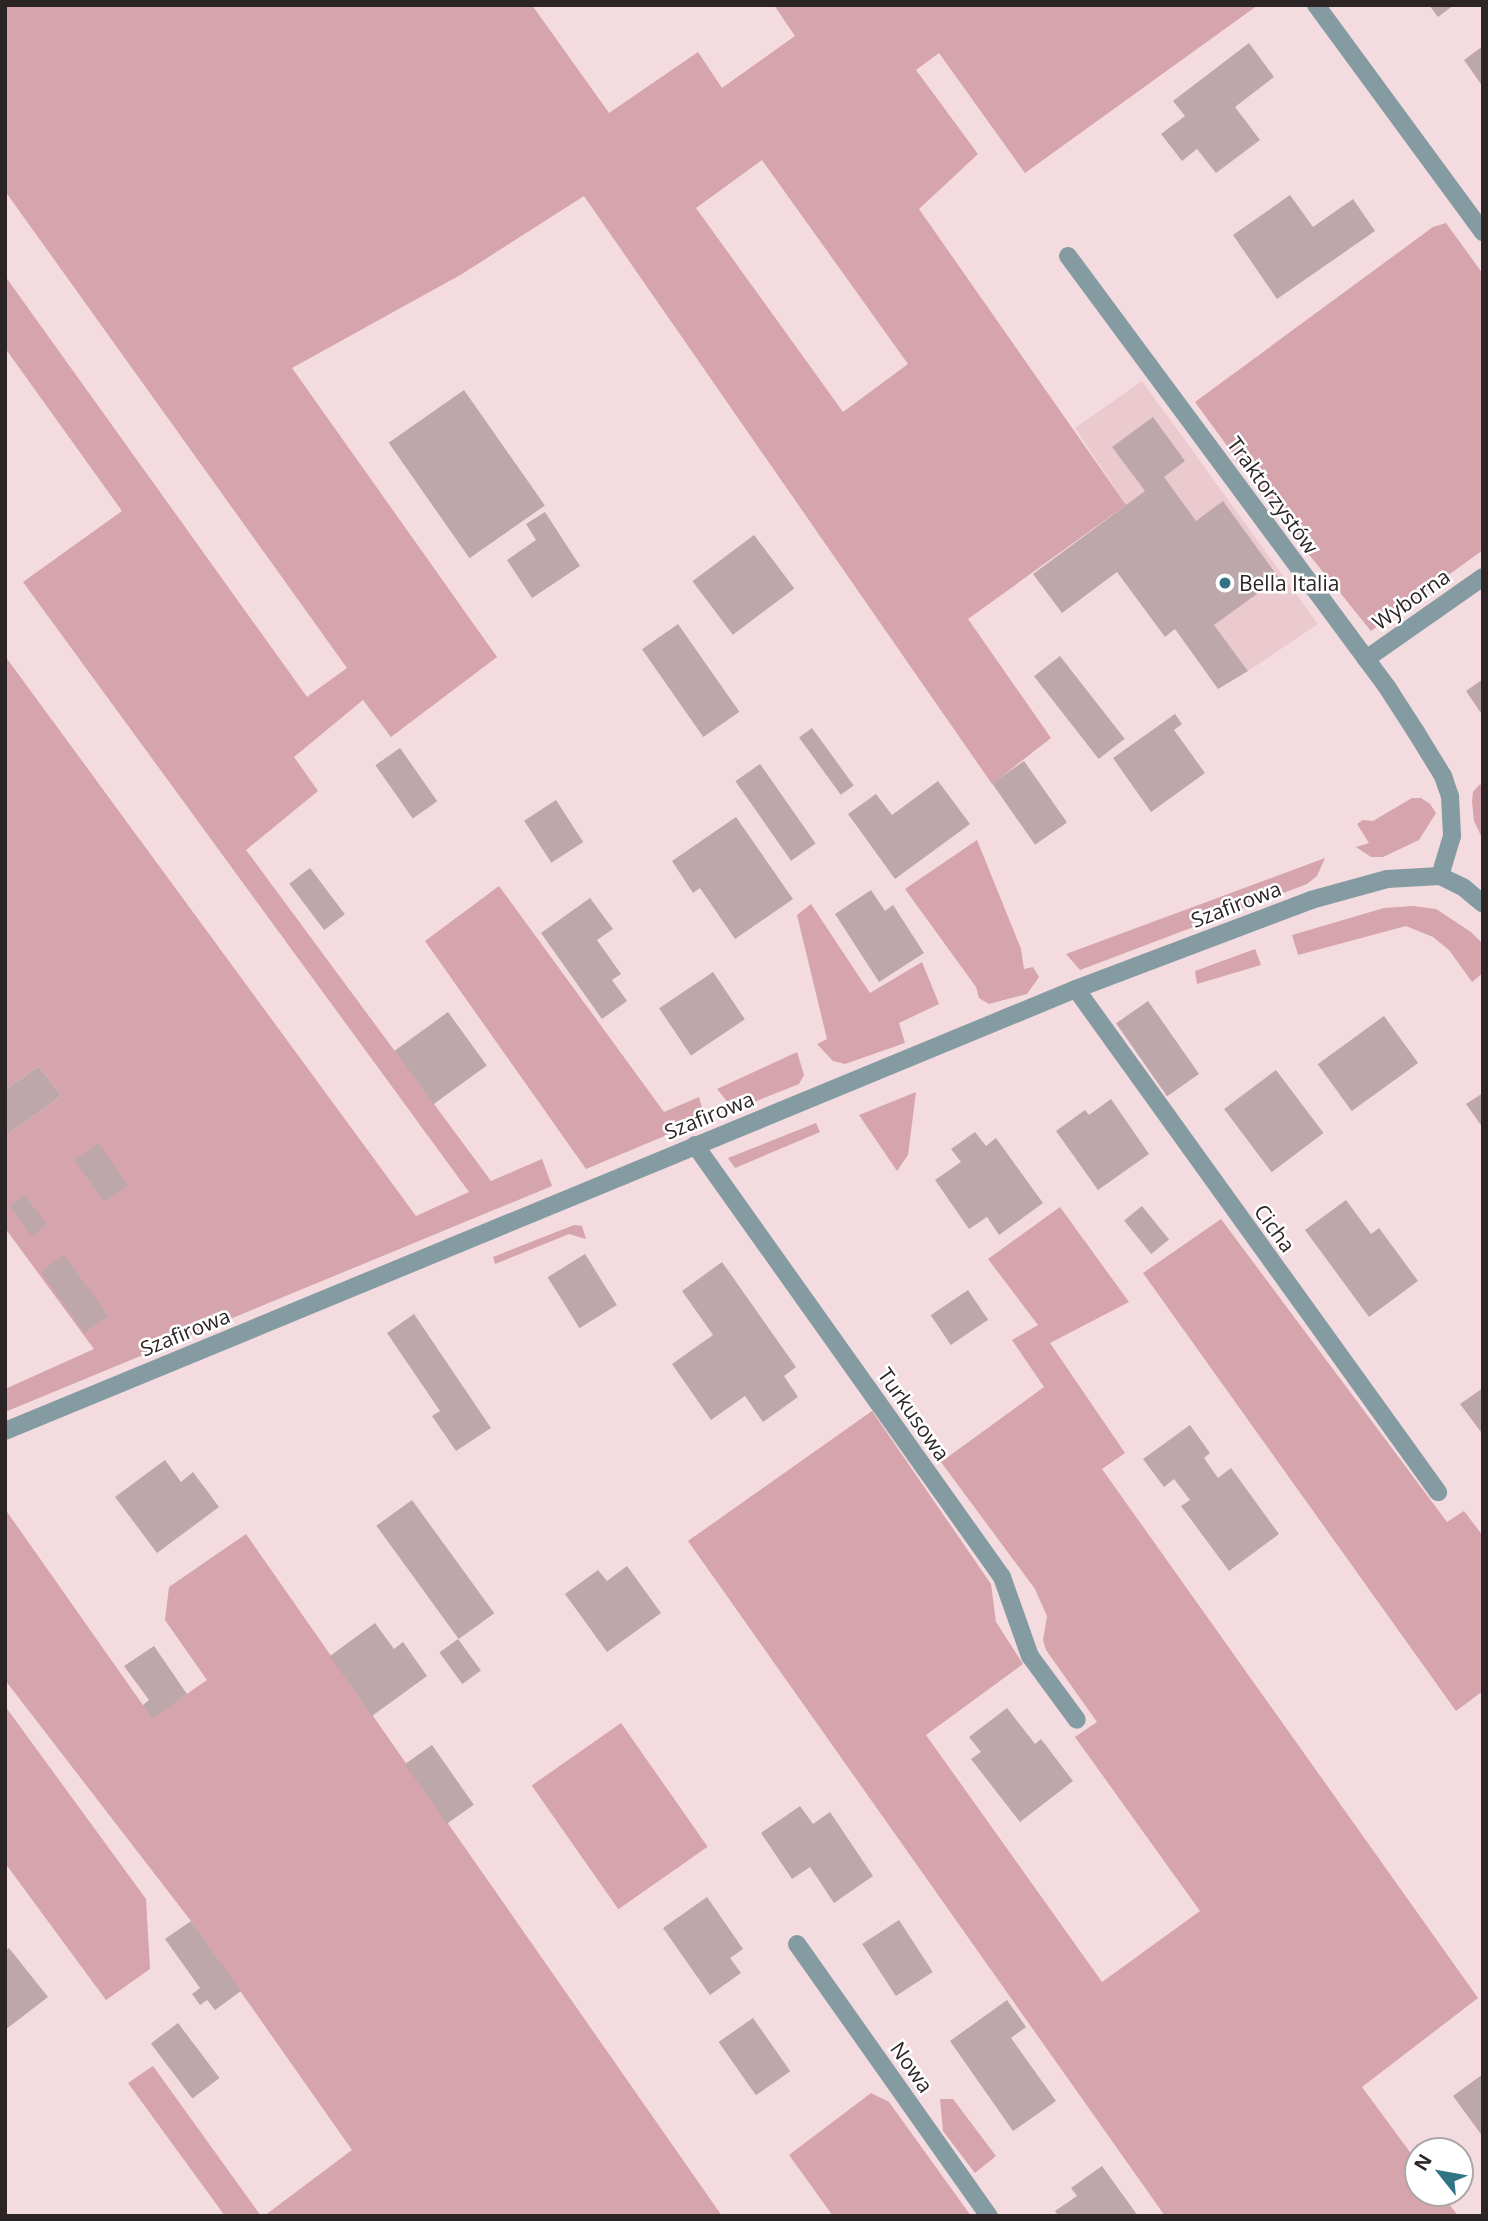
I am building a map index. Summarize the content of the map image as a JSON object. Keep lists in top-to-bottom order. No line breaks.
{"streets":{"street":["Traktorzystów","Wyborna","Szafirowa","Cicha","Turkusowa","Nowa"]},"crossings":[["Traktorzystów","Wyborna"],["Traktorzystów","Szafirowa"],["Szafirowa","Cicha"],["Szafirowa","Turkusowa"]],"places":["Bella Italia"],"north":"top left"}
